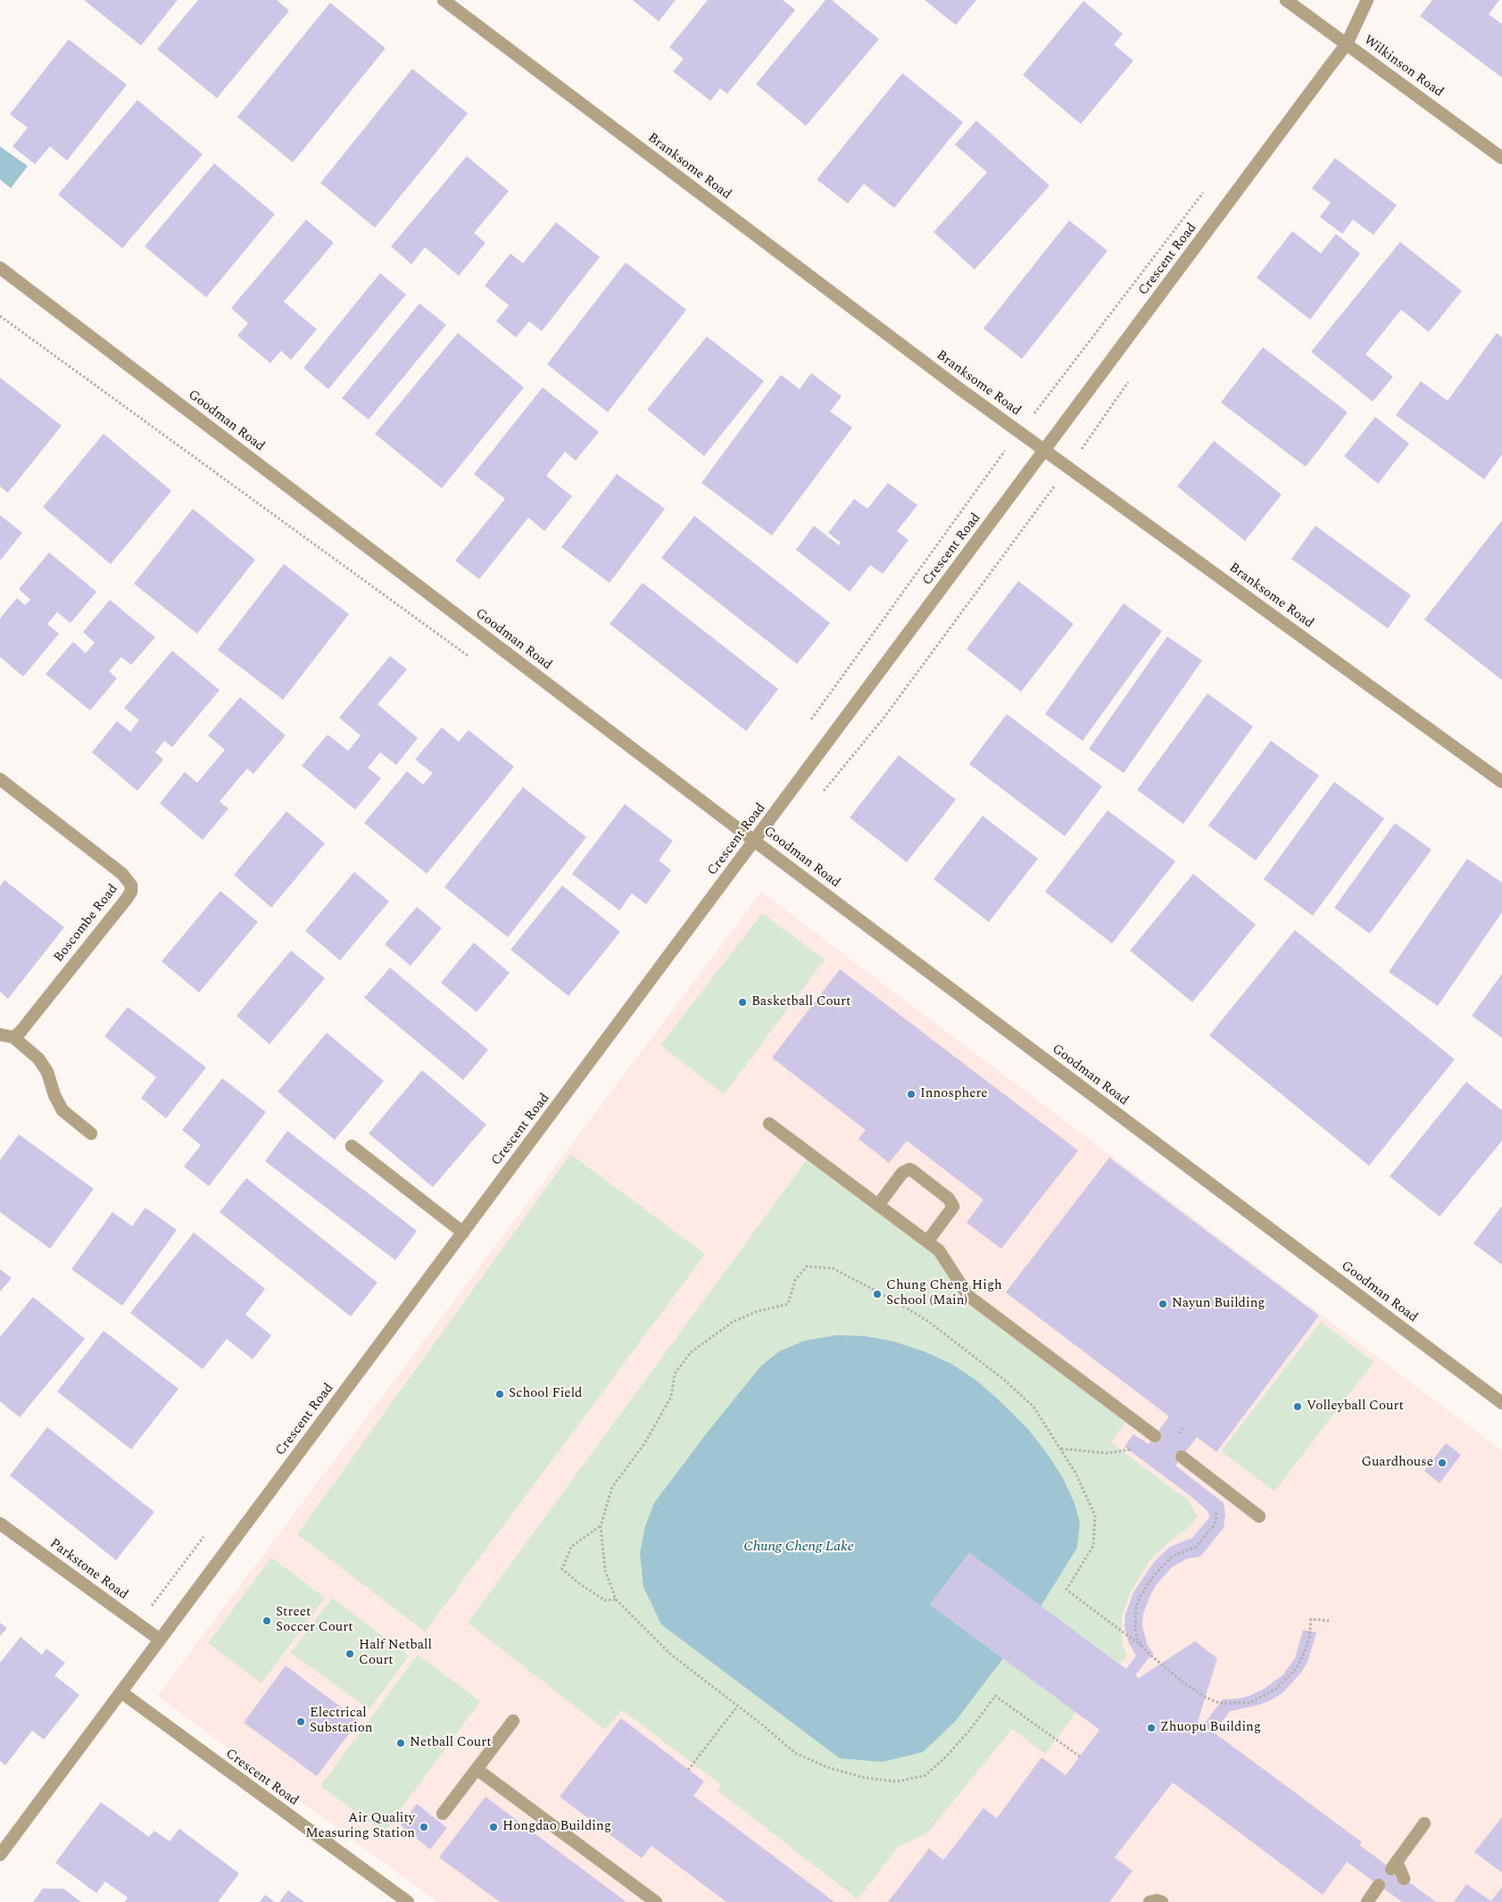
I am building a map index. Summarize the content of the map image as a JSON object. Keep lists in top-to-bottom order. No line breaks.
{"streets":{"street":["Wilkinson Road","Branksome Road","Crescent Road","Goodman Road","Boscombe Road","Parkstone Road"]},"crossings":[["Wilkinson Road","Crescent Road"],["Branksome Road","Crescent Road"],["Crescent Road","Goodman Road"],["Crescent Road","Parkstone Road"]],"water":["Chung Cheng Lake"],"places":["Basketball Court","Innosphere","Chung Cheng High School (Main)","Nayun Building","School Field","Volleyball Court","Guardhouse","Street Soccer Court","Half Netball Court","Electrical Substation","Zhuopu Building","Netball Court","Air Quality Measuring Station","Hongdao Building"]}
